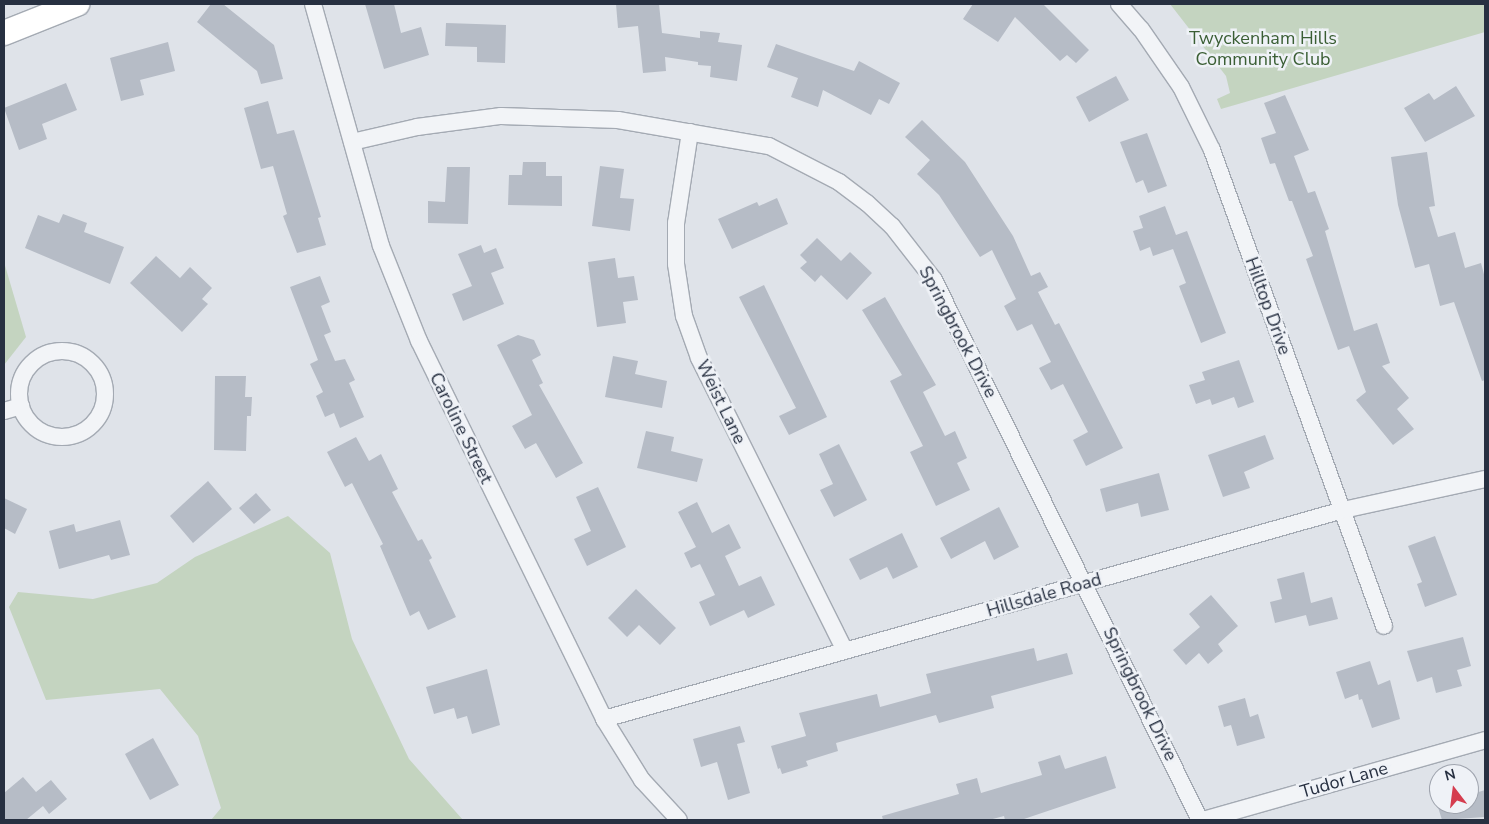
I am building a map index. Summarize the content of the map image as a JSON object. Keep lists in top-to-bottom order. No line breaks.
{"streets":{"street":["Hilltop Drive","Springbrook Drive","Weist Lane","Caroline Street","Hillsdale Road","Tudor Lane"]},"crossings":[["Hilltop Drive","Hillsdale Road"],["Springbrook Drive","Weist Lane"],["Springbrook Drive","Caroline Street"],["Springbrook Drive","Hillsdale Road"],["Springbrook Drive","Tudor Lane"],["Weist Lane","Hillsdale Road"],["Caroline Street","Hillsdale Road"]],"parks":["Twyckenham Hills Community Club"],"north":"top"}
